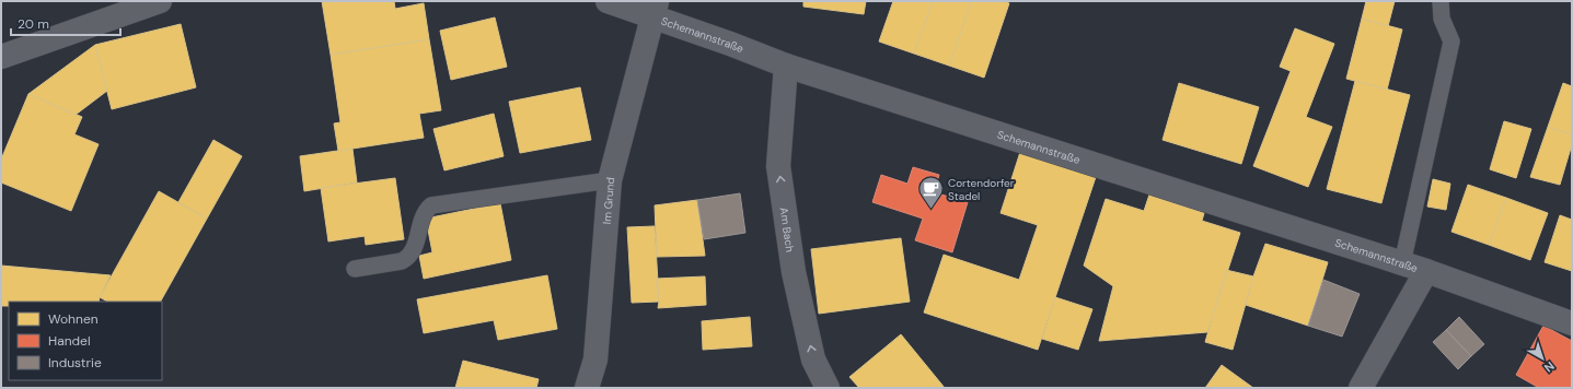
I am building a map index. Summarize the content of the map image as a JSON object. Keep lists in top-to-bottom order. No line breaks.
{"streets":{"street":["Schemannstraße","Im Grund","Am Bach"]},"crossings":[["Schemannstraße","Im Grund"],["Schemannstraße","Am Bach"]],"one_way":["Am Bach"],"places":{"cafe":["Cortendorfer Stadel"]},"legend":["Wohnen","Handel","Industrie"],"scale_bar":"20 m","north":"bottom right"}
